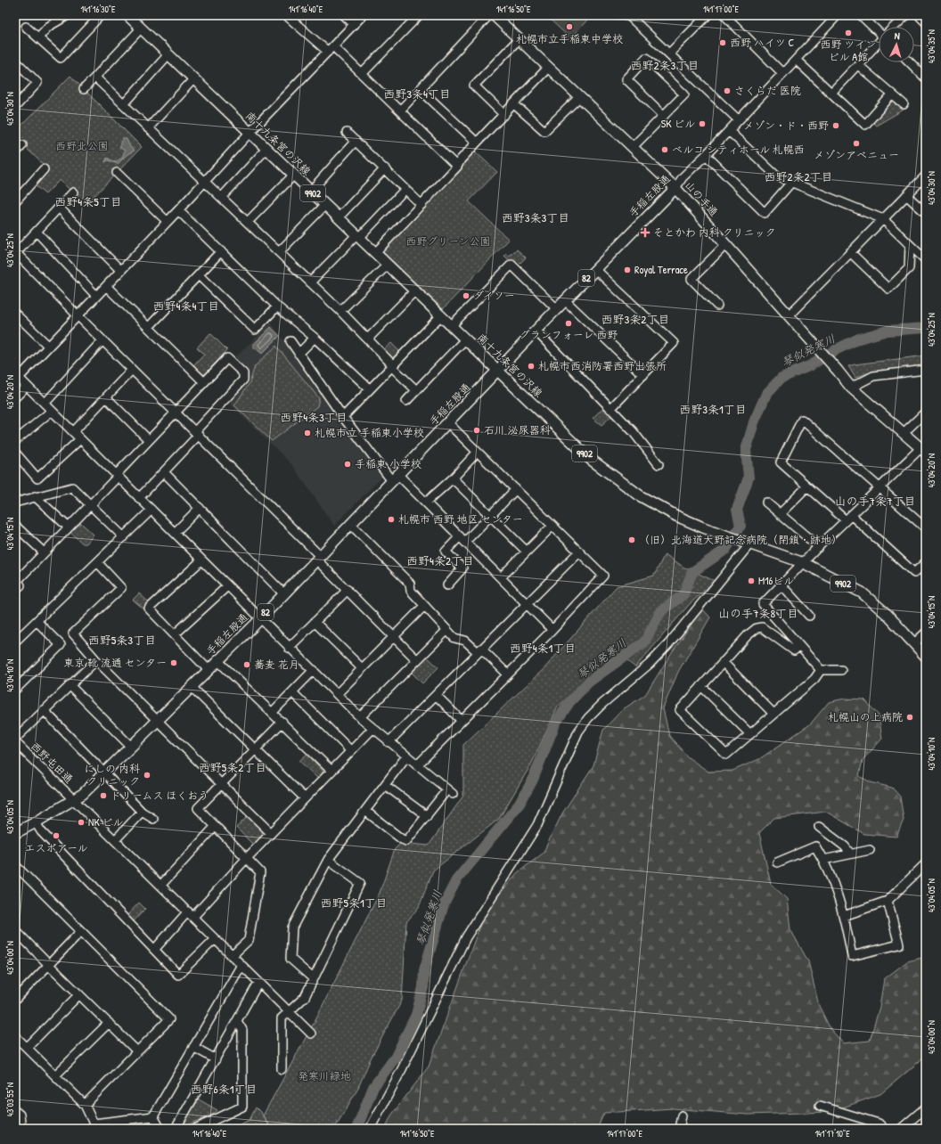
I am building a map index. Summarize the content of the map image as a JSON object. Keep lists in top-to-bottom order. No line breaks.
{"streets":{"main road":["南十九条宮の沢線","9902","手稲左股通","山の手通","82"],"street":["西野屯田通"]},"crossings":[["南十九条宮の沢線","手稲左股通"],["手稲左股通","山の手通"],["手稲左股通","西野屯田通"]],"districts":["西野2条3丁目","西野3条4丁目","西野2条2丁目","西野4条5丁目","西野3条3丁目","西野4条4丁目","西野3条2丁目","西野3条1丁目","西野4条3丁目","山の手7条7丁目","西野4条2丁目","山の手7条8丁目","西野5条3丁目","西野4条1丁目","西野5条2丁目","西野5条1丁目","西野6条1丁目"],"water":["琴似発寒川"],"parks":["西野北公園","西野グリーン公園","発寒川緑地"],"places":{"other":["札幌市立手稲東中学校","西野 ツイン ビル A館","西野 ハイツ C","さくらだ 医院","SK ビル","メゾン・ド・西野","メゾンアベニュー","ベルコ シティホール 札幌西","Royal Terrace","ダイソー","グランフォーレ 西野","札幌市西消防署西野出張所","石川 泌尿器科","札幌市立 手稲東小学校","手稲東 小学校","札幌市 西野 地区 センター","（旧）北海道大野記念病院（閉鎖・跡地）","M16ビル","東京 靴 流通 センター","蕎麦 花月","札幌山の上病院","にしの 内科 クリニック","ドリームス ほくおう","NK ビル","エスポアール"],"health":["そとかわ 内科 クリニック"]},"north":"top","coordinates":["141°16'30\"E","141°16'40\"E","141°16'50\"E","141°17'00\"E","43°04'35\"N","43°04'30\"N","43°04'25\"N","43°04'20\"N","43°04'15\"N","43°04'10\"N","43°04'05\"N","43°04'00\"N","43°03'55\"N","141°17'10\"E"]}
